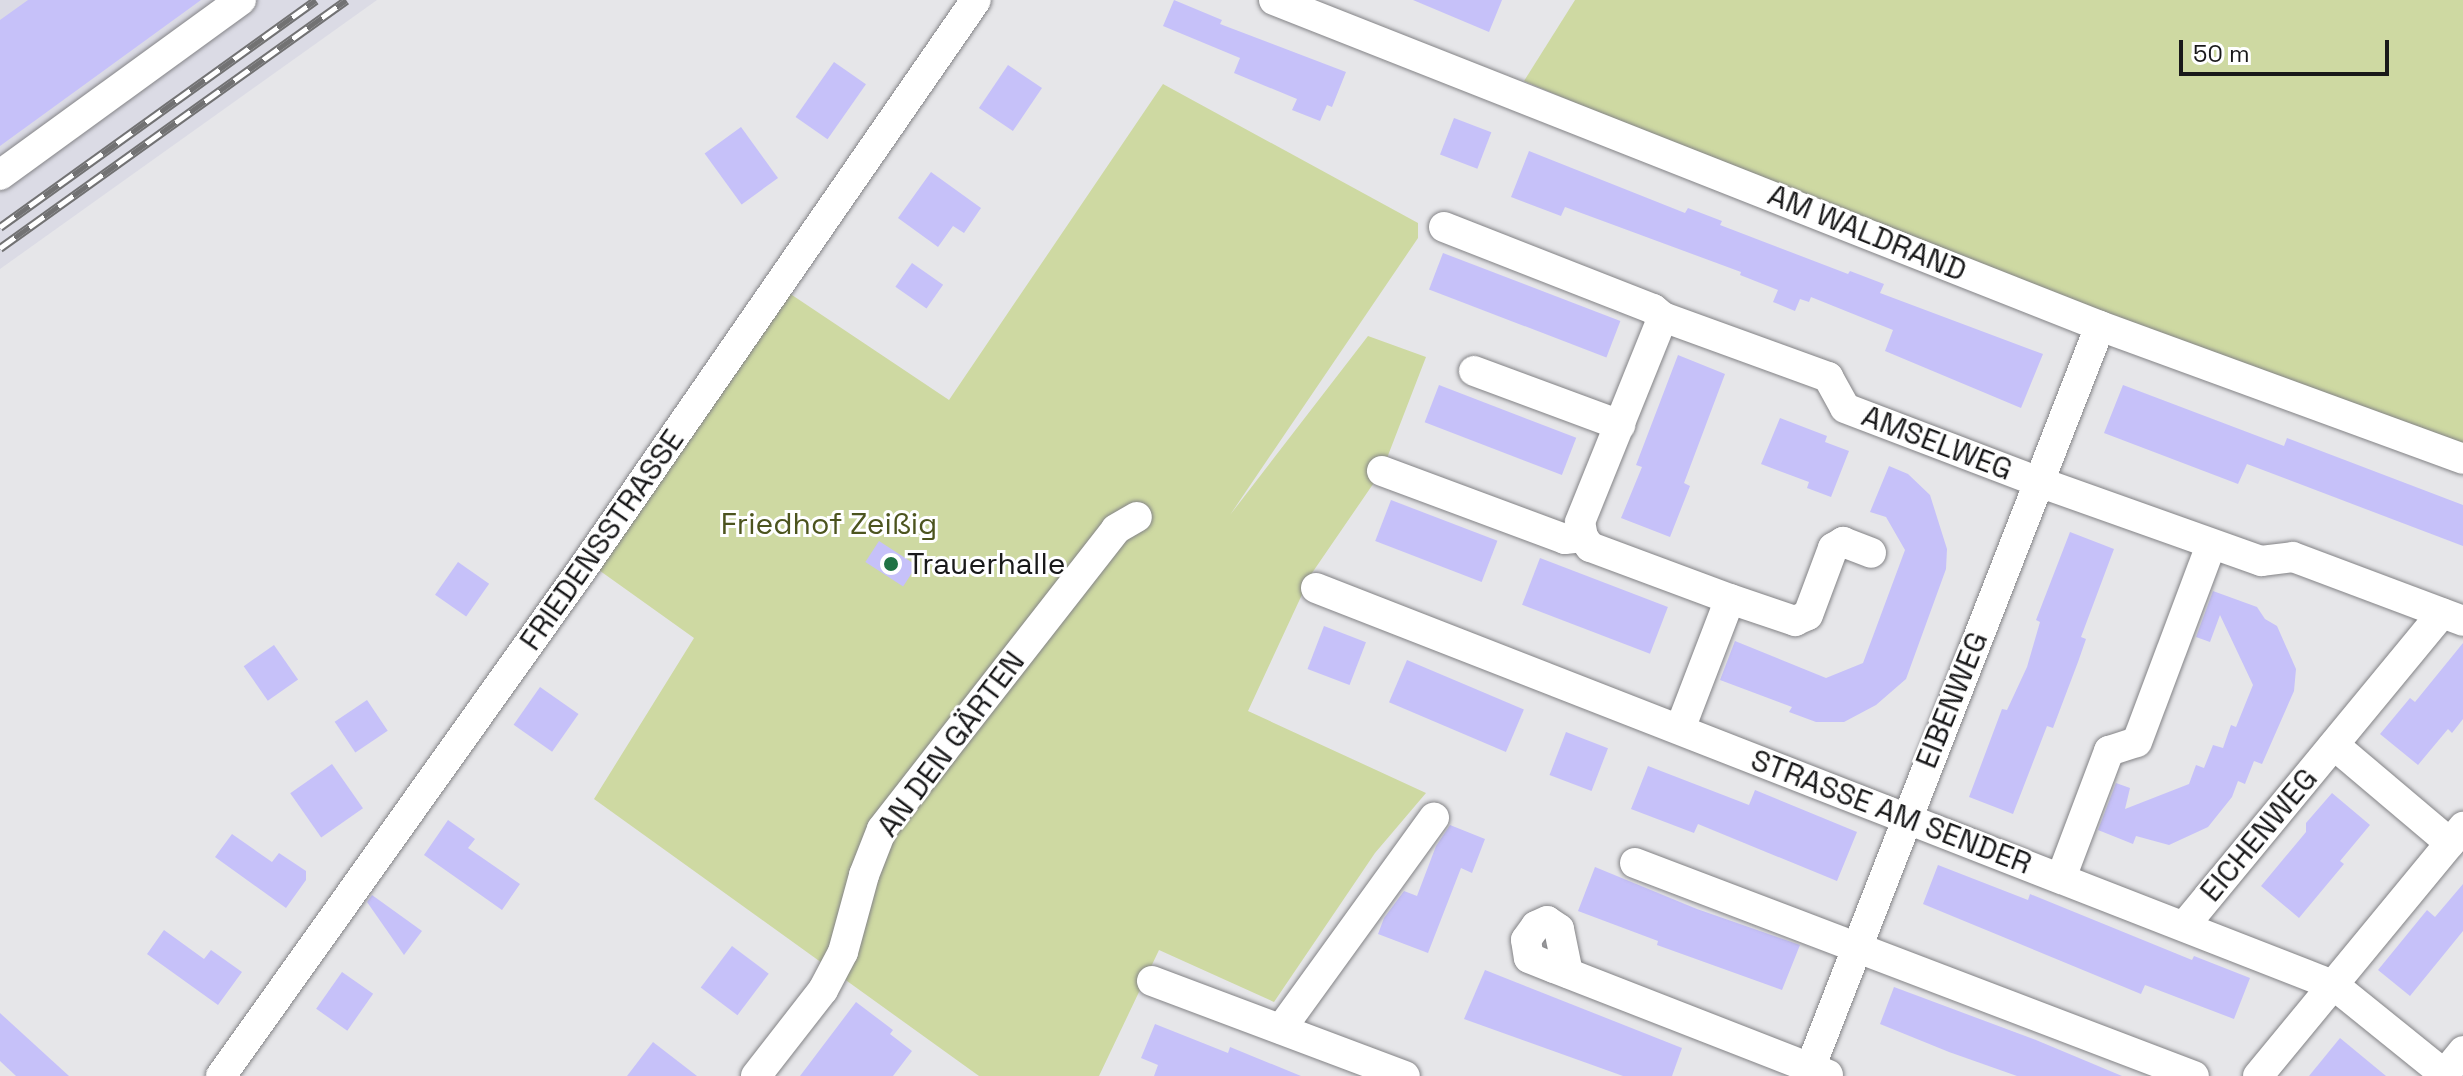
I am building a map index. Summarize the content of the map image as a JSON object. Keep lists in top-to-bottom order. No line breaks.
{"streets":{"street":["AM WALDRAND","AMSELWEG","FRIEDENSSTRASSE","EIBENWEG","AN DEN GÄRTEN","STRASSE AM SENDER","EICHENWEG"]},"crossings":[["AM WALDRAND","EIBENWEG"],["AMSELWEG","EIBENWEG"],["AMSELWEG","EICHENWEG"],["EIBENWEG","STRASSE AM SENDER"],["STRASSE AM SENDER","EICHENWEG"]],"parks":["Friedhof Zeißig"],"places":["Trauerhalle"],"scale_bar":"50 m"}
